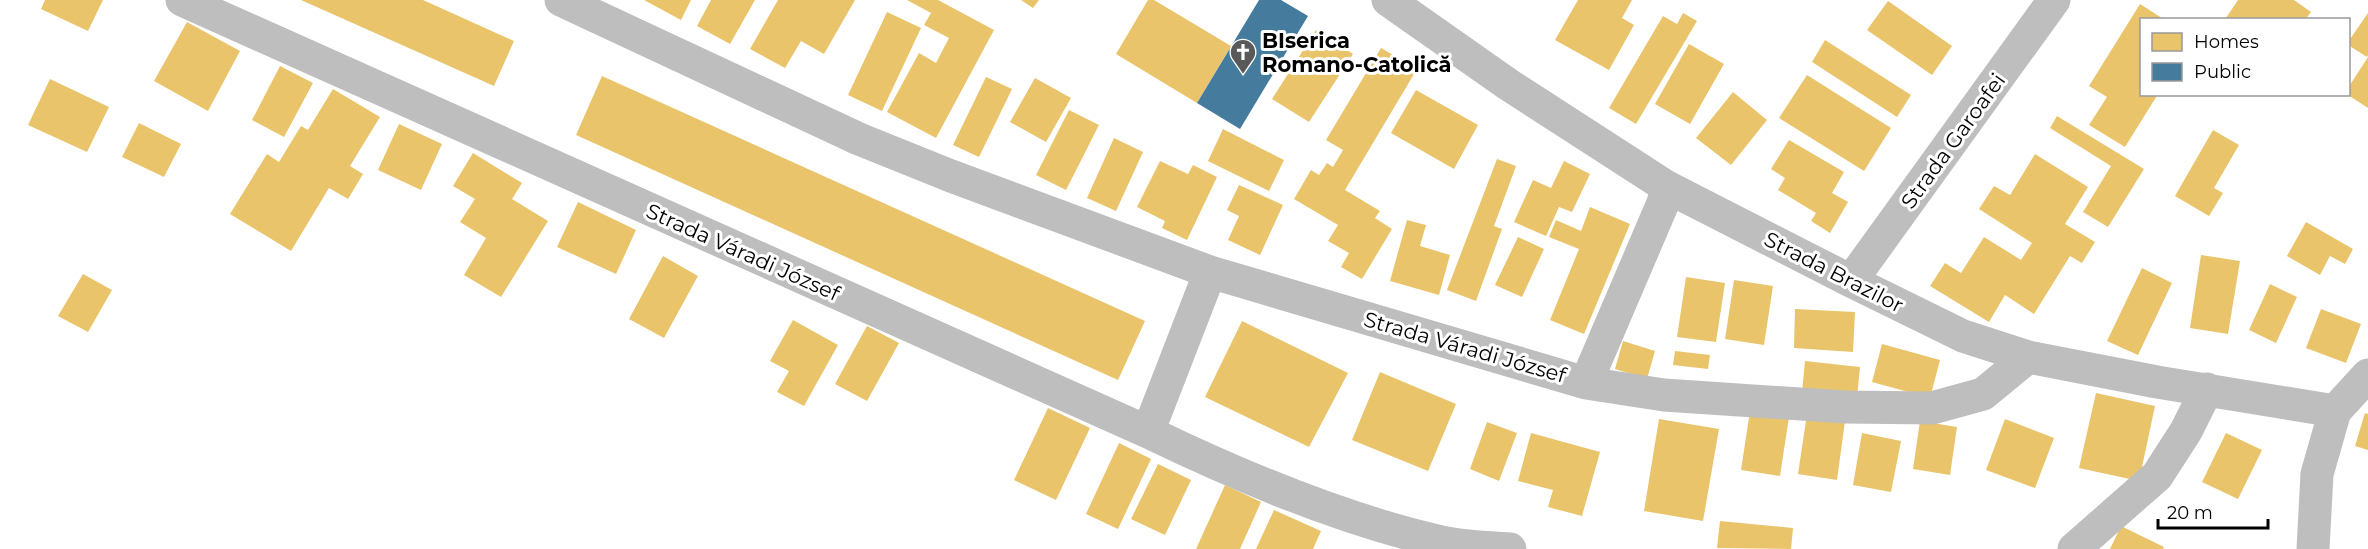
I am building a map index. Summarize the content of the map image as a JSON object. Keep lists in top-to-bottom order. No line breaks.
{"streets":{"street":["Strada Garoafei","Strada Váradi József","Strada Brazilor"]},"crossings":[["Strada Garoafei","Strada Brazilor"],["Strada Váradi József","Strada Brazilor"]],"places":{"church":["BIserica Romano-Catolică"]},"legend":["Homes","Public"],"scale_bar":"20 m"}
